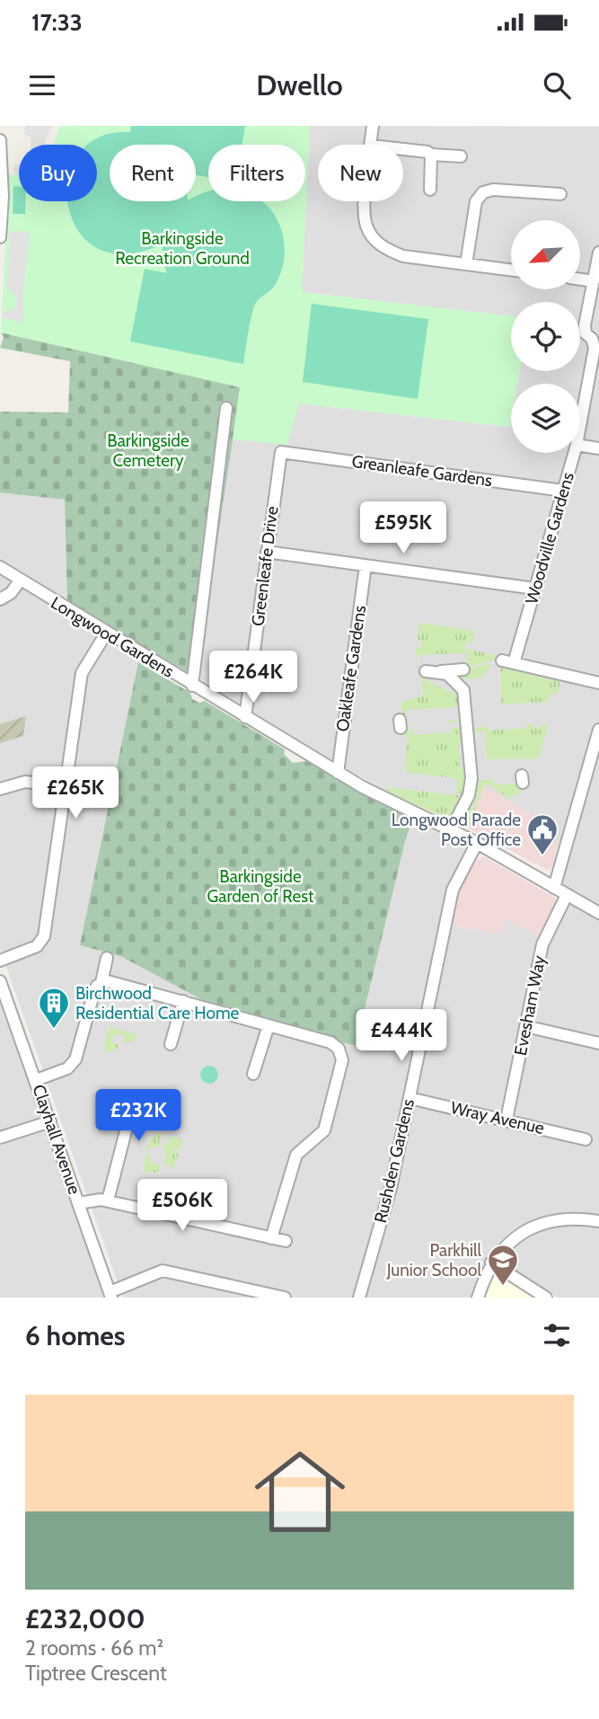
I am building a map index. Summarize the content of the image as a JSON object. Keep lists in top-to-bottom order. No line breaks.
{"streets":{"street":["Greanleafe Gardens","Woodville Gardens","Greenleafe Drive","Longwood Gardens","Oakleafe Gardens","Evesham Way","Wray Avenue","Clayhall Avenue","Rushden Gardens"]},"crossings":[["Greanleafe Gardens","Woodville Gardens"],["Greanleafe Gardens","Greenleafe Drive"],["Greenleafe Drive","Longwood Gardens"],["Longwood Gardens","Oakleafe Gardens"],["Longwood Gardens","Evesham Way"],["Longwood Gardens","Rushden Gardens"],["Evesham Way","Wray Avenue"],["Wray Avenue","Rushden Gardens"]],"parks":["Barkingside Recreation Ground","Barkingside Cemetery","Barkingside Garden of Rest"],"places":{"public building":["Longwood Parade Post Office"],"building":["Birchwood Residential Care Home"],"school or university":["Parkhill Junior School"]},"north":"bottom left","page":{"status":"17:33","header":"Dwello","chip":["Buy","Rent","Filters","New"],"price":["£595K","£264K","£265K","£444K","£232K","£506K"],"heading":"6 homes","list":[{"name":"£232,000","note":"2 rooms · 66 m² · Tiptree Crescent"}]}}
